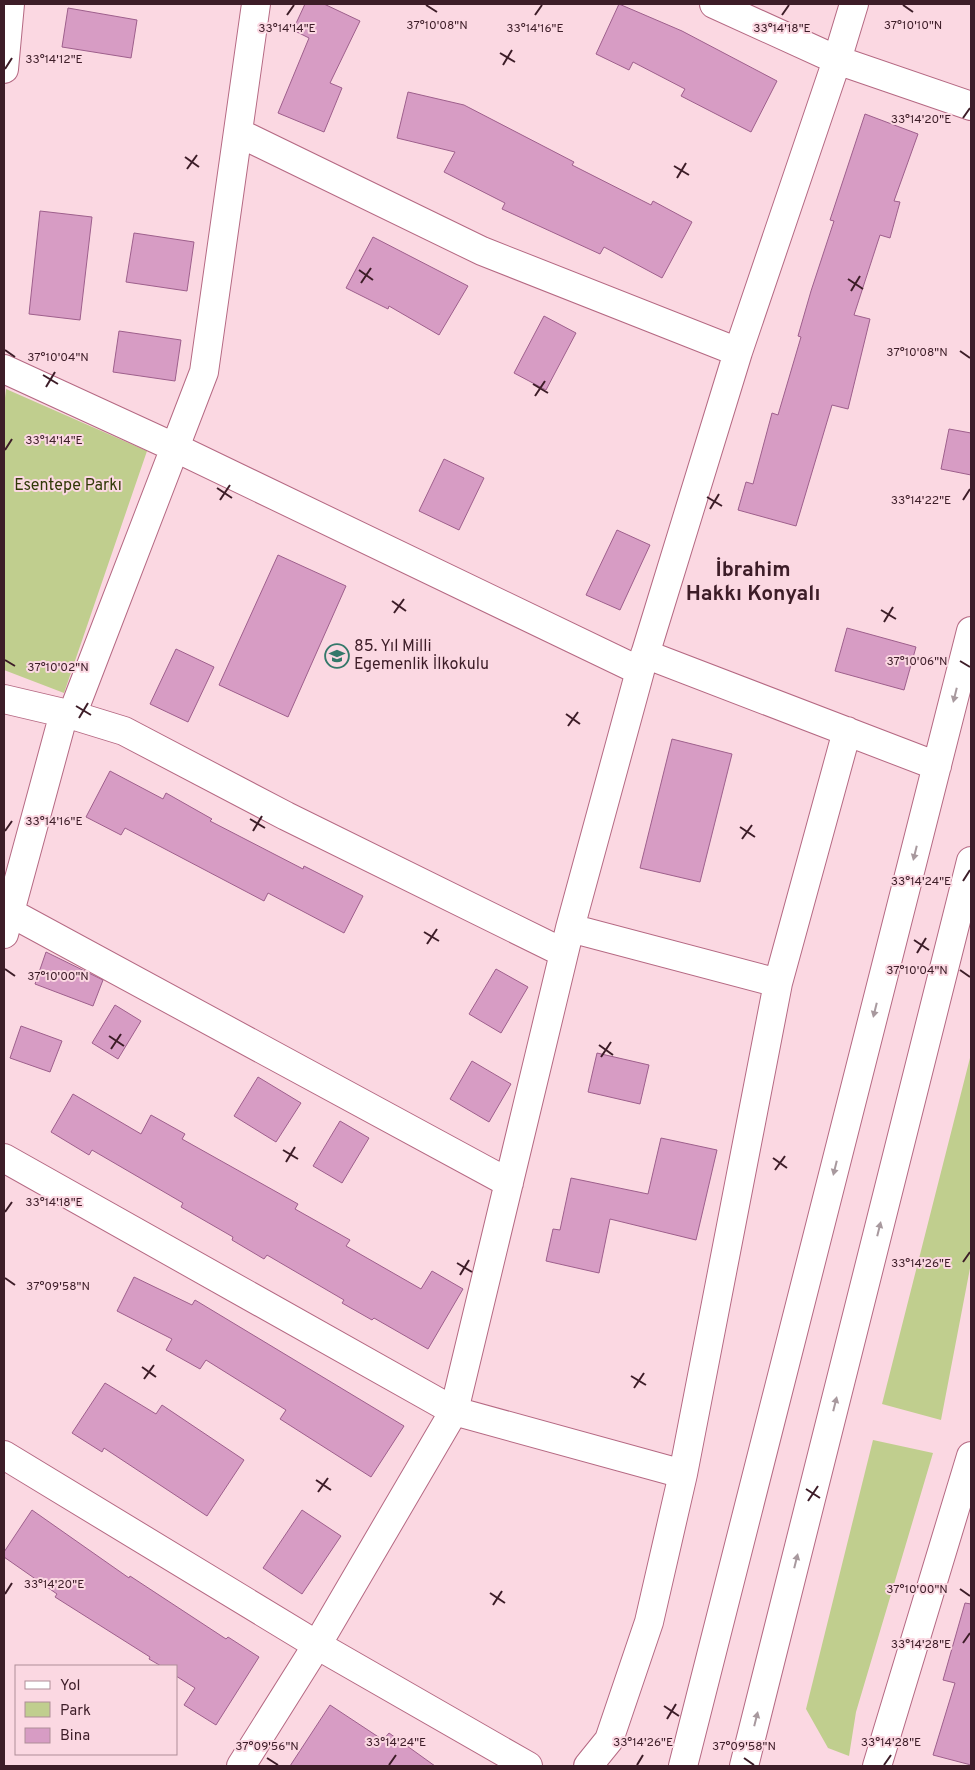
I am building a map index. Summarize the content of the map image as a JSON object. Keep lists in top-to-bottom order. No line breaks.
{"districts":["İbrahim Hakkı Konyalı"],"parks":["Esentepe Parkı"],"places":{"school or university":["85. Yıl Milli Egemenlik İlkokulu"]},"legend":["Yol","Park","Bina"],"coordinates":["37°10'10\"N","37°10'08\"N","33°14'16\"E","33°14'14\"E","33°14'18\"E","33°14'12\"E","33°14'20\"E","37°10'04\"N","33°14'22\"E","37°10'06\"N","37°10'02\"N","33°14'24\"E","37°10'00\"N","33°14'26\"E","37°09'58\"N","33°14'28\"E","37°09'56\"N"]}
